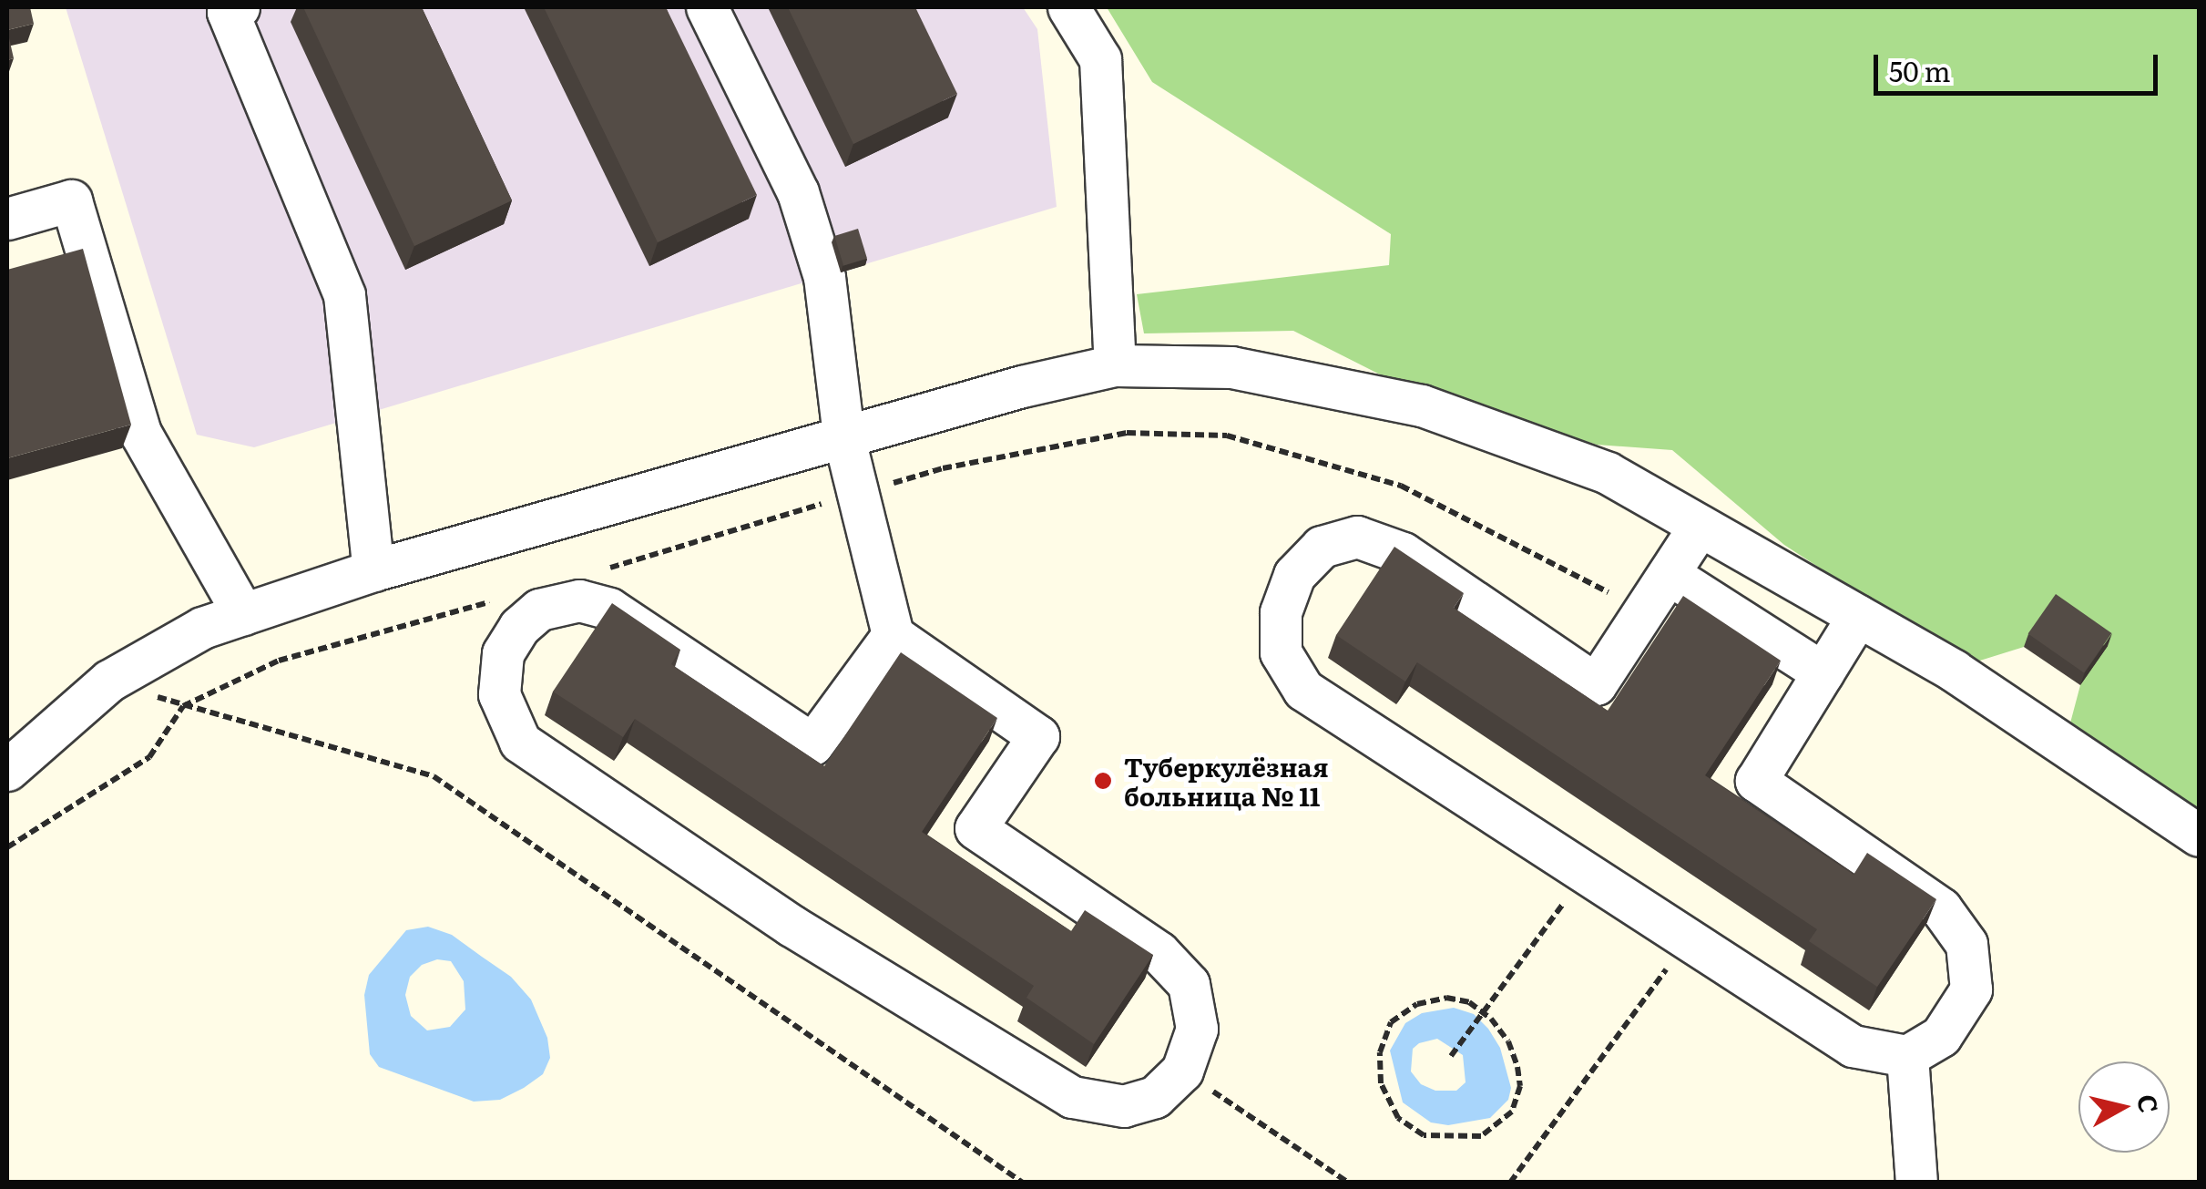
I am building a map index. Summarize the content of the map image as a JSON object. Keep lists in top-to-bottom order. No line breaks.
{"places":["Туберкулёзная больница № 11"],"scale_bar":"50 m","north":"right"}
